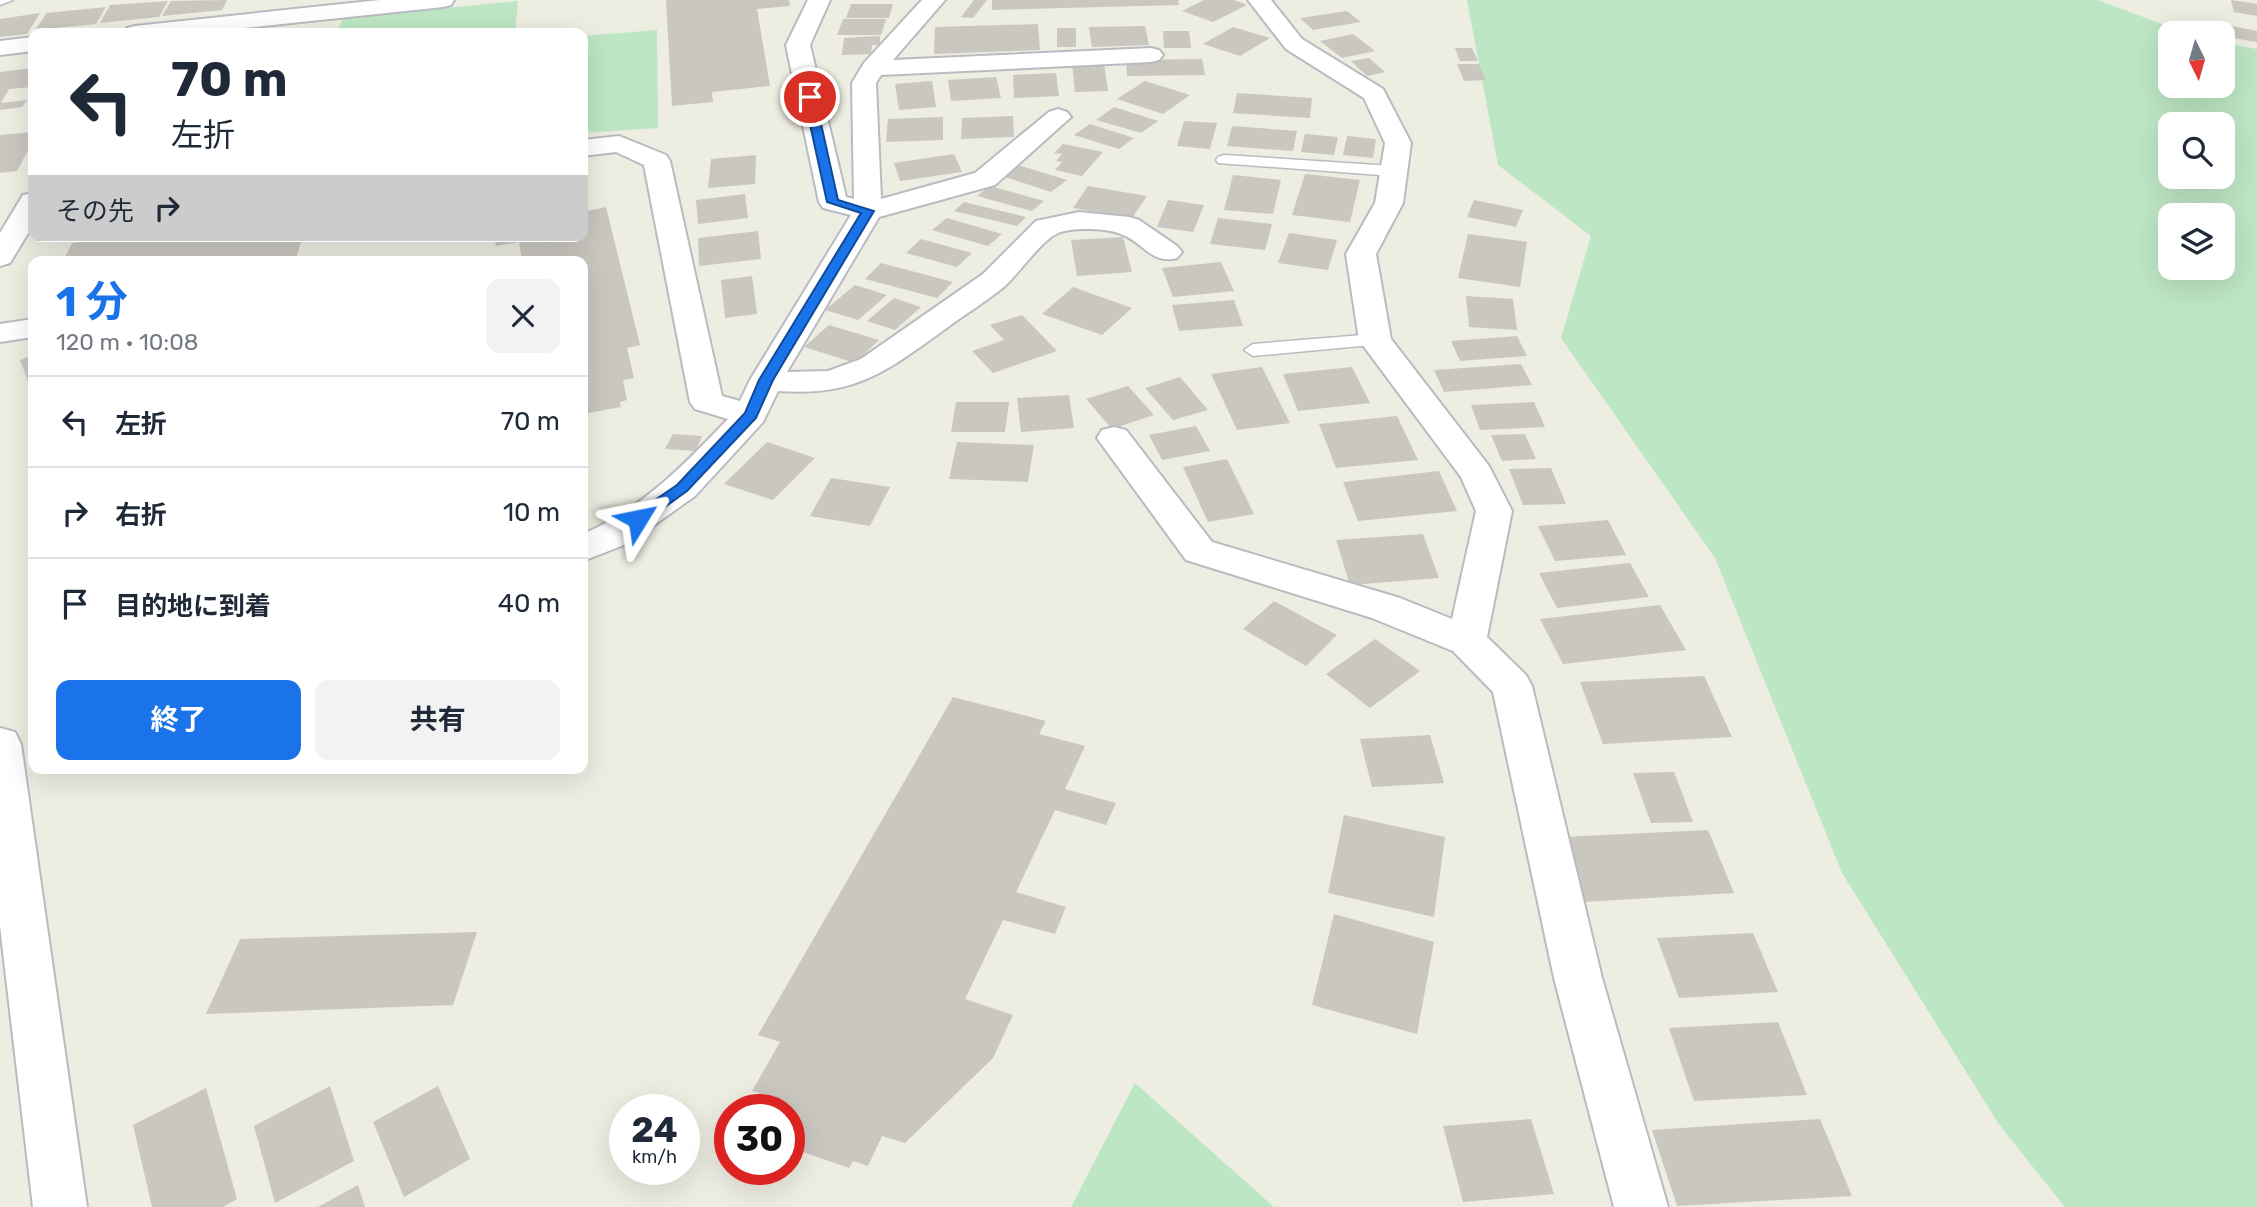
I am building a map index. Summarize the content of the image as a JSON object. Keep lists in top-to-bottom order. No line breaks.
{"north":"bottom","page":{"turn":["70 m","左折"],"then":"その先","heading":["1 分","120 m · 10:08"],"list":[{"name":"左折","value":"70 m"},{"name":"右折","value":"10 m"},{"name":"目的地に到着","value":"40 m"}],"buttons":["終了","共有"],"speed":"24 km/h","limit":"30"}}
